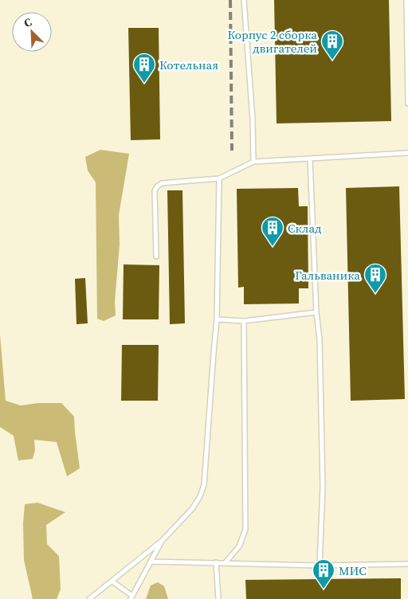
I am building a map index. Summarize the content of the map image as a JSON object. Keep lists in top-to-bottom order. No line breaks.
{"places":{"building":["Корпус 2 сборка двигателей","Котельная","Склад","Гальваника","МИС"]},"north":"top left"}
